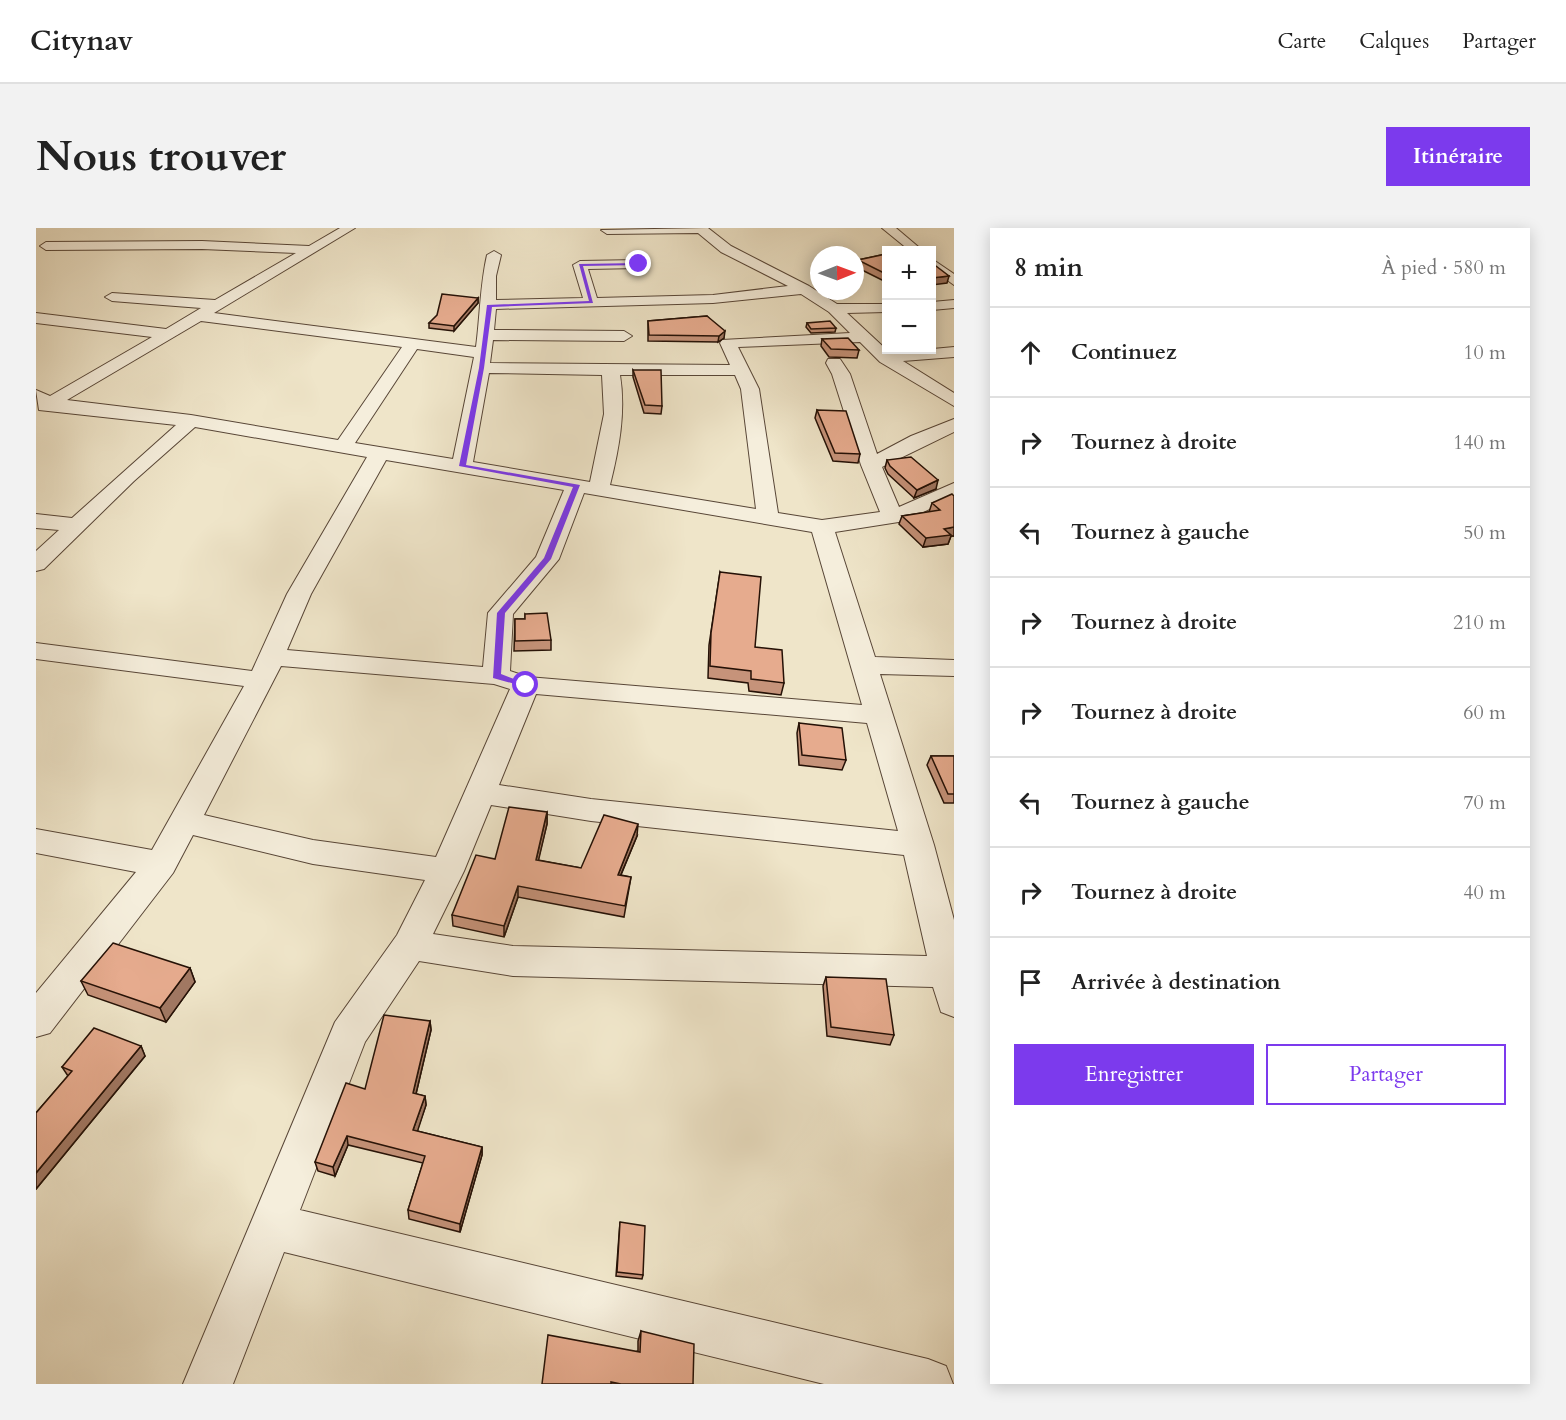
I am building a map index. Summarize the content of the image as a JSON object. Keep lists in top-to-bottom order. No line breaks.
{"north":"right","page":{"header":"Citynav","nav":["Carte","Calques","Partager"],"buttons":["Itinéraire",["Enregistrer","Partager"]],"title":"Nous trouver","heading":["8 min","À pied · 580 m"],"map_buttons":["+","−"],"list":[["Continuez","10 m"],["Tournez à droite","140 m"],["Tournez à gauche","50 m"],["Tournez à droite","210 m"],["Tournez à droite","60 m"],["Tournez à gauche","70 m"],["Tournez à droite","40 m"],"Arrivée à destination"]}}
